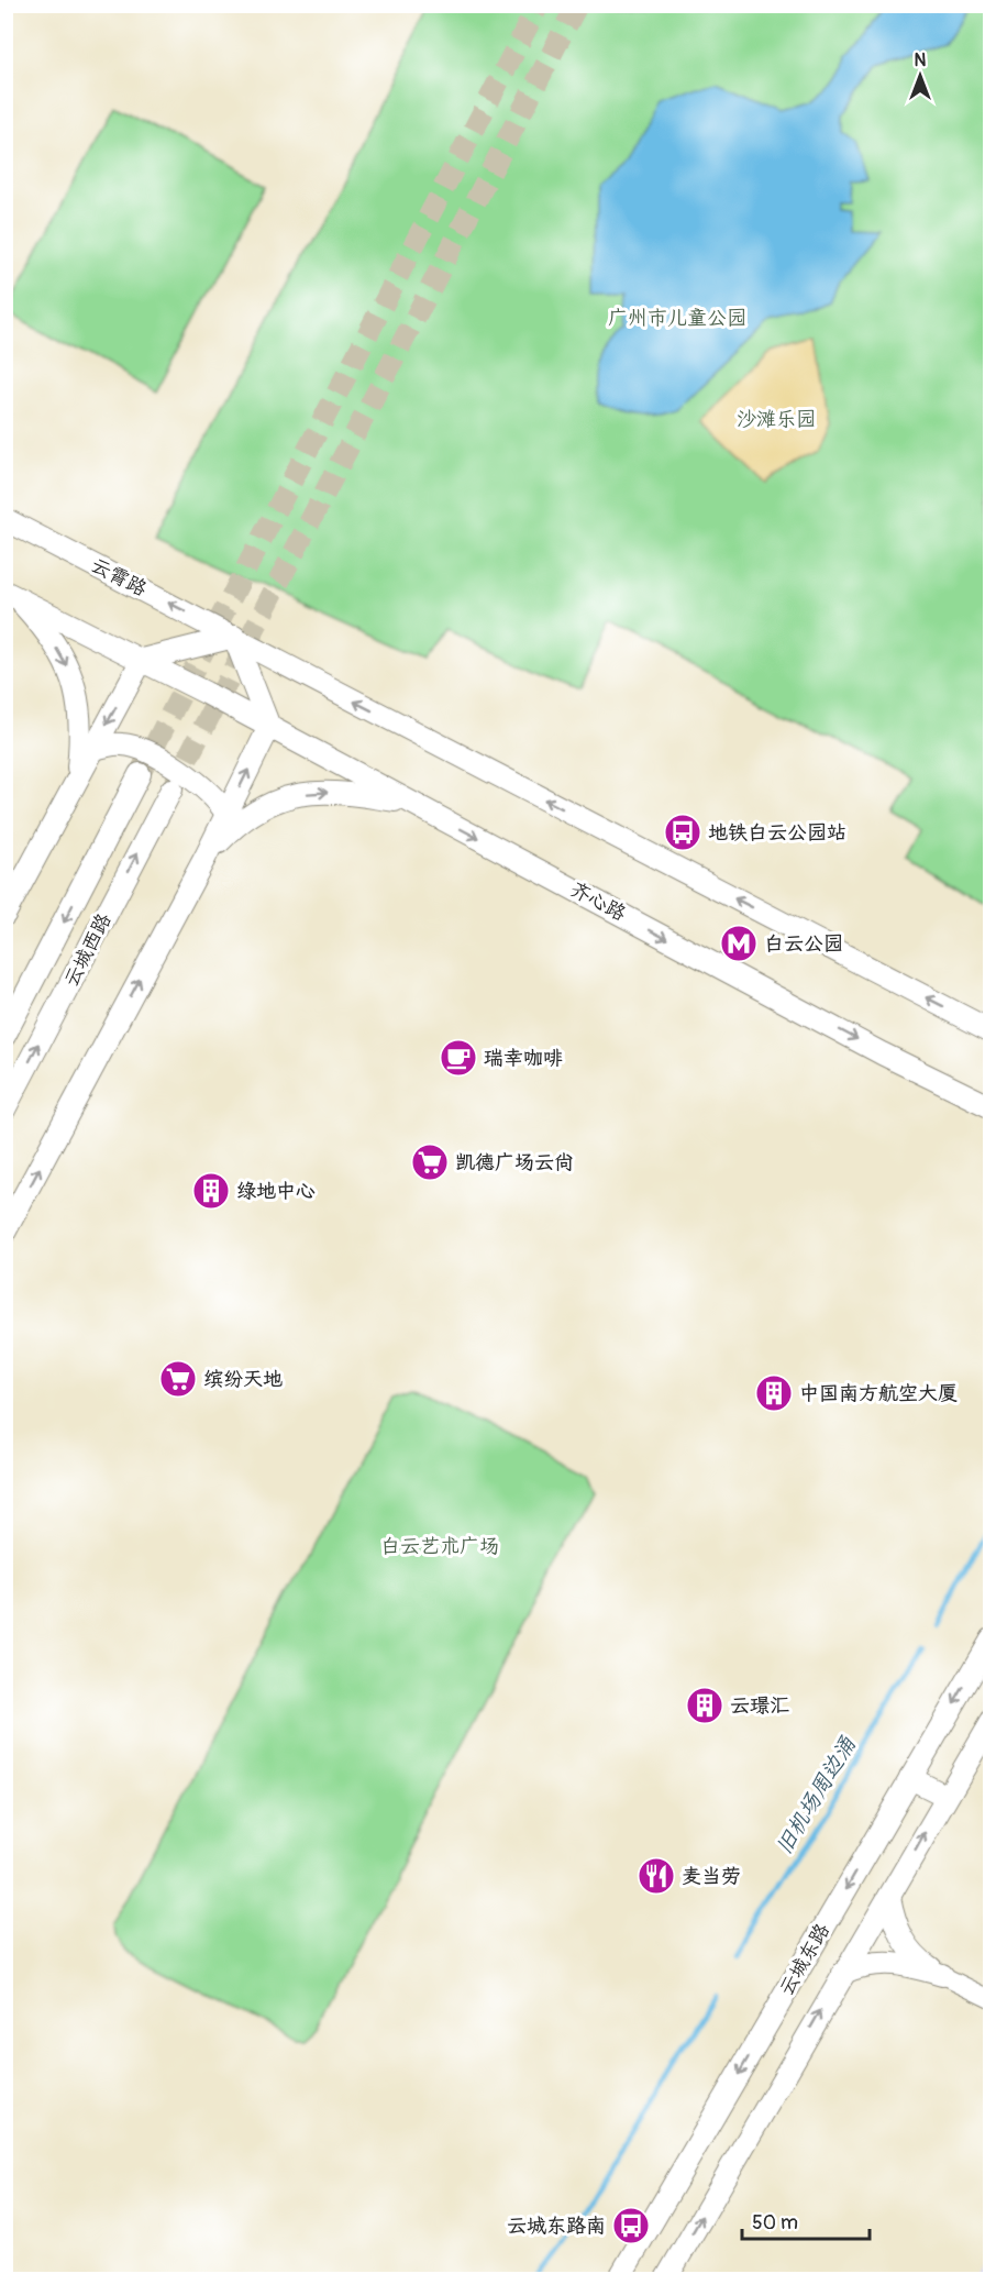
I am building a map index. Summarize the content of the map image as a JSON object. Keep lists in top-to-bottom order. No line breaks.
{"streets":{"main road":["云霄路","齐心路","云城西路","云城东路"]},"water":["旧机场周边涌"],"parks":["广州市儿童公园","沙滩乐园","白云艺术广场"],"places":{"bus stop":["地铁白云公园站","云城东路南"],"metro station":["白云公园"],"cafe":["瑞幸咖啡"],"supermarket":["凯德广场云尚","缤纷天地"],"building":["绿地中心","中国南方航空大厦","云璟汇"],"restaurant":["麦当劳"]},"scale_bar":"50 m","north":"top"}
